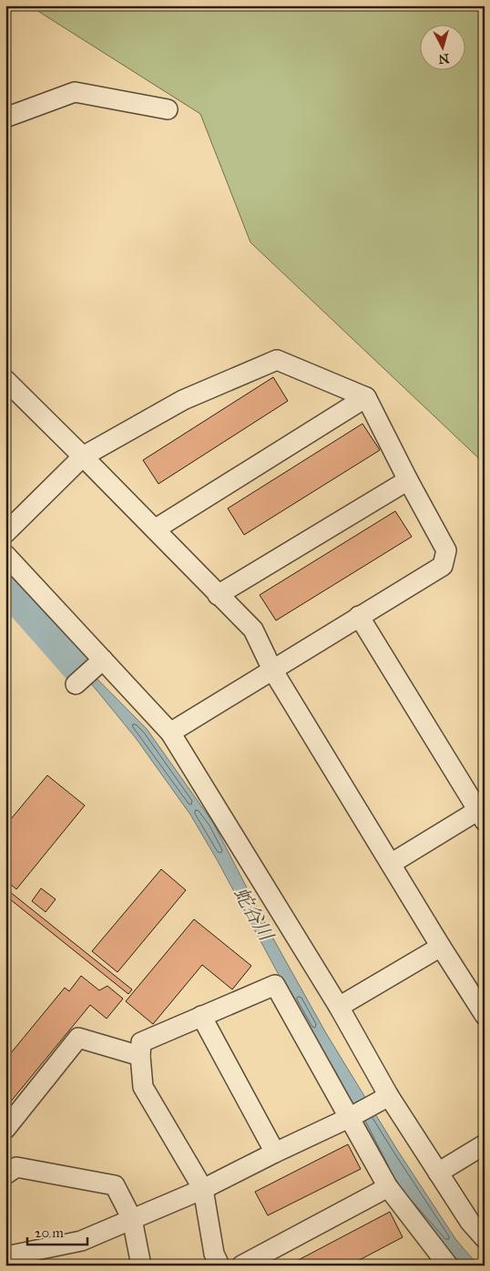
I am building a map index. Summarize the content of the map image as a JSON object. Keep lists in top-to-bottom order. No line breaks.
{"water":["蛇谷川"],"scale_bar":"20 m","north":"bottom"}
